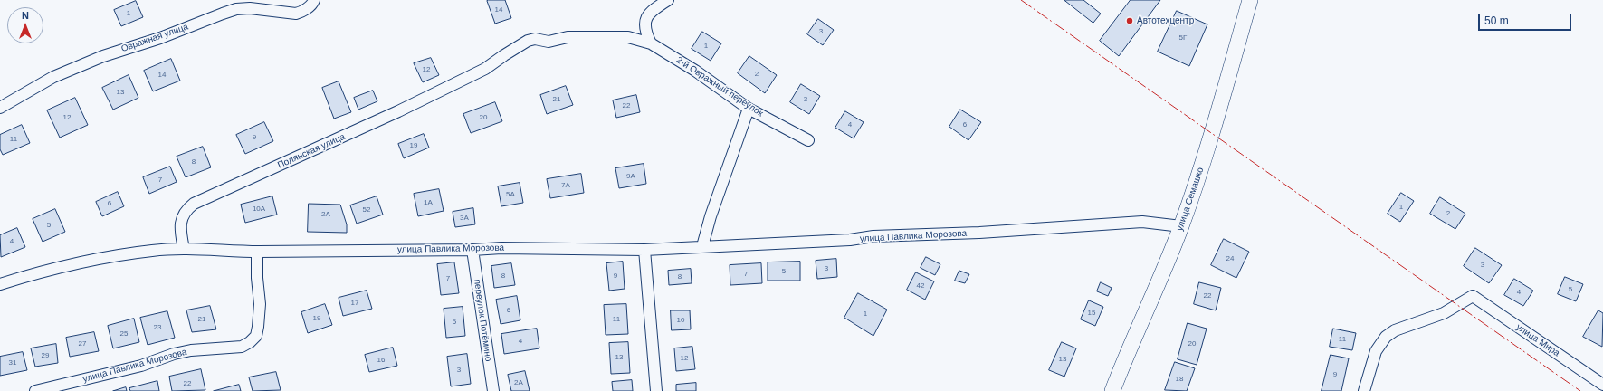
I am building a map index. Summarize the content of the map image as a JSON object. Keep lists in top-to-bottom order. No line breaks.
{"streets":{"main road":["улица Семашко"],"street":["Овражная улица","2-й Овражный переулок","Полянская улица","улица Павлика Морозова","переулок Потёмино","улица Мира"]},"crossings":[["2-й Овражный переулок","Полянская улица"],["Полянская улица","улица Павлика Морозова"],["улица Семашко","улица Павлика Морозова"],["улица Павлика Морозова","переулок Потёмино"]],"places":["Автотехцентр"],"house_numbers":["14","1","3","5Г","1","12","2","14","13","21","3","22","12","20","4","6","9","11","19","8","9А","7","7А","5А","1А","6","1","10А","52","2","2А","3А","5","4","24","3","3","5","7","8","9","8","7","42","5","4","22","17","6","15","1","19","21","11","10","5","23","25","11","4","27","20","29","13","12","13","16","31","3","9","18","2А","22"],"scale_bar":"50 m","north":"top"}
